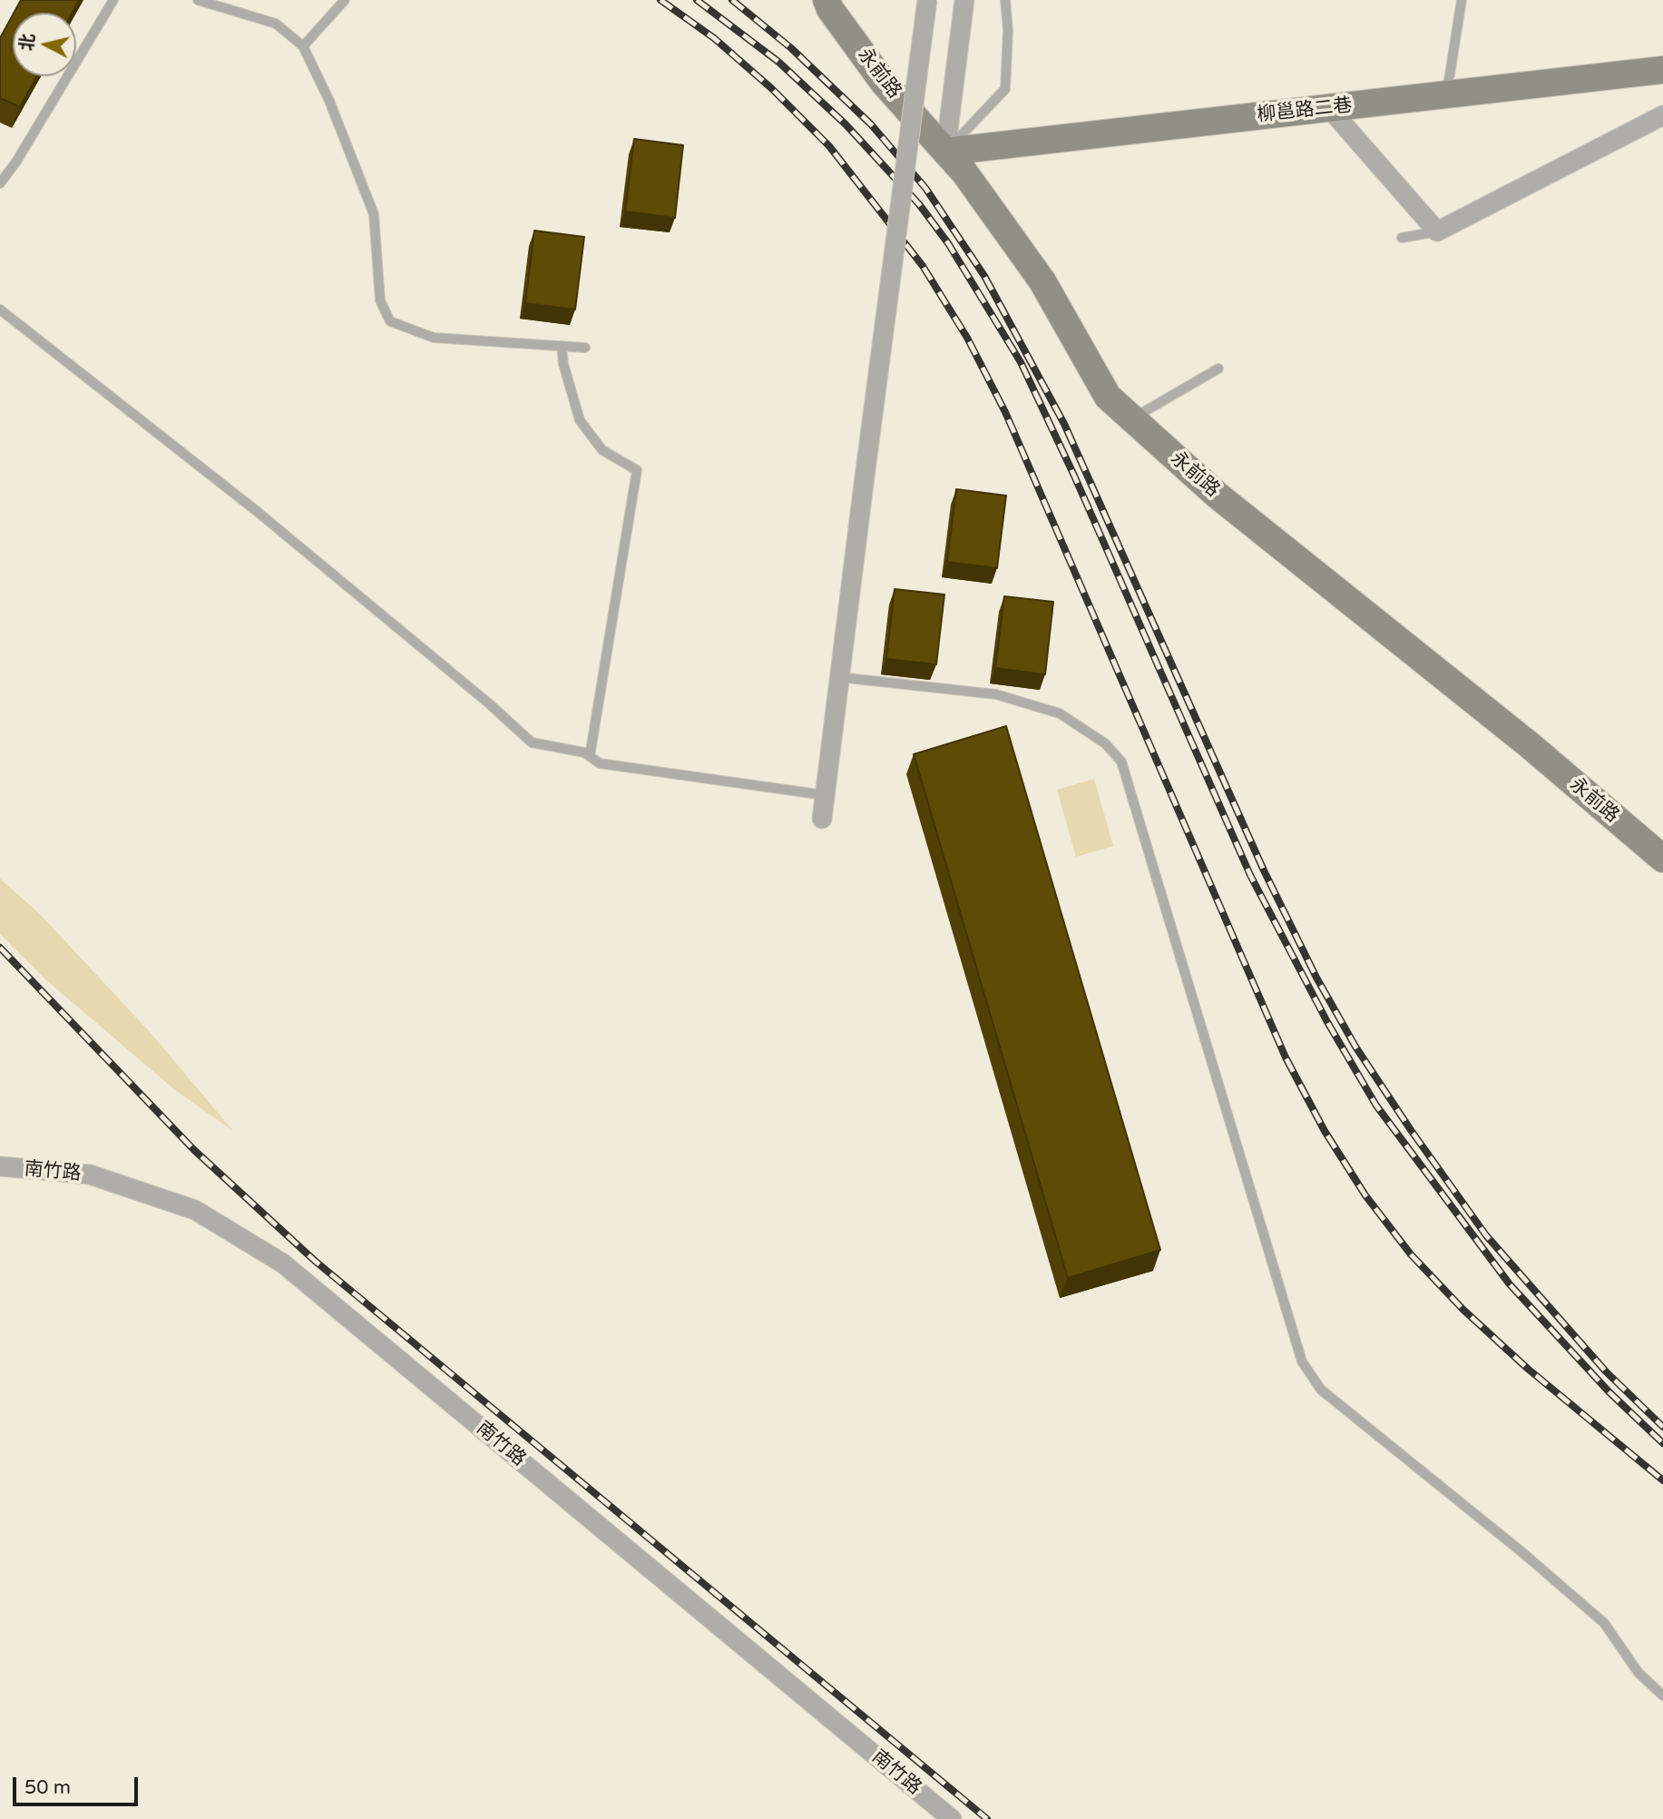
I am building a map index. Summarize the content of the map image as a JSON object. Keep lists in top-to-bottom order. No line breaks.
{"streets":{"street":["永前路","柳邕路二巷","南竹路"]},"crossings":[["永前路","柳邕路二巷"]],"scale_bar":"50 m","north":"left"}
